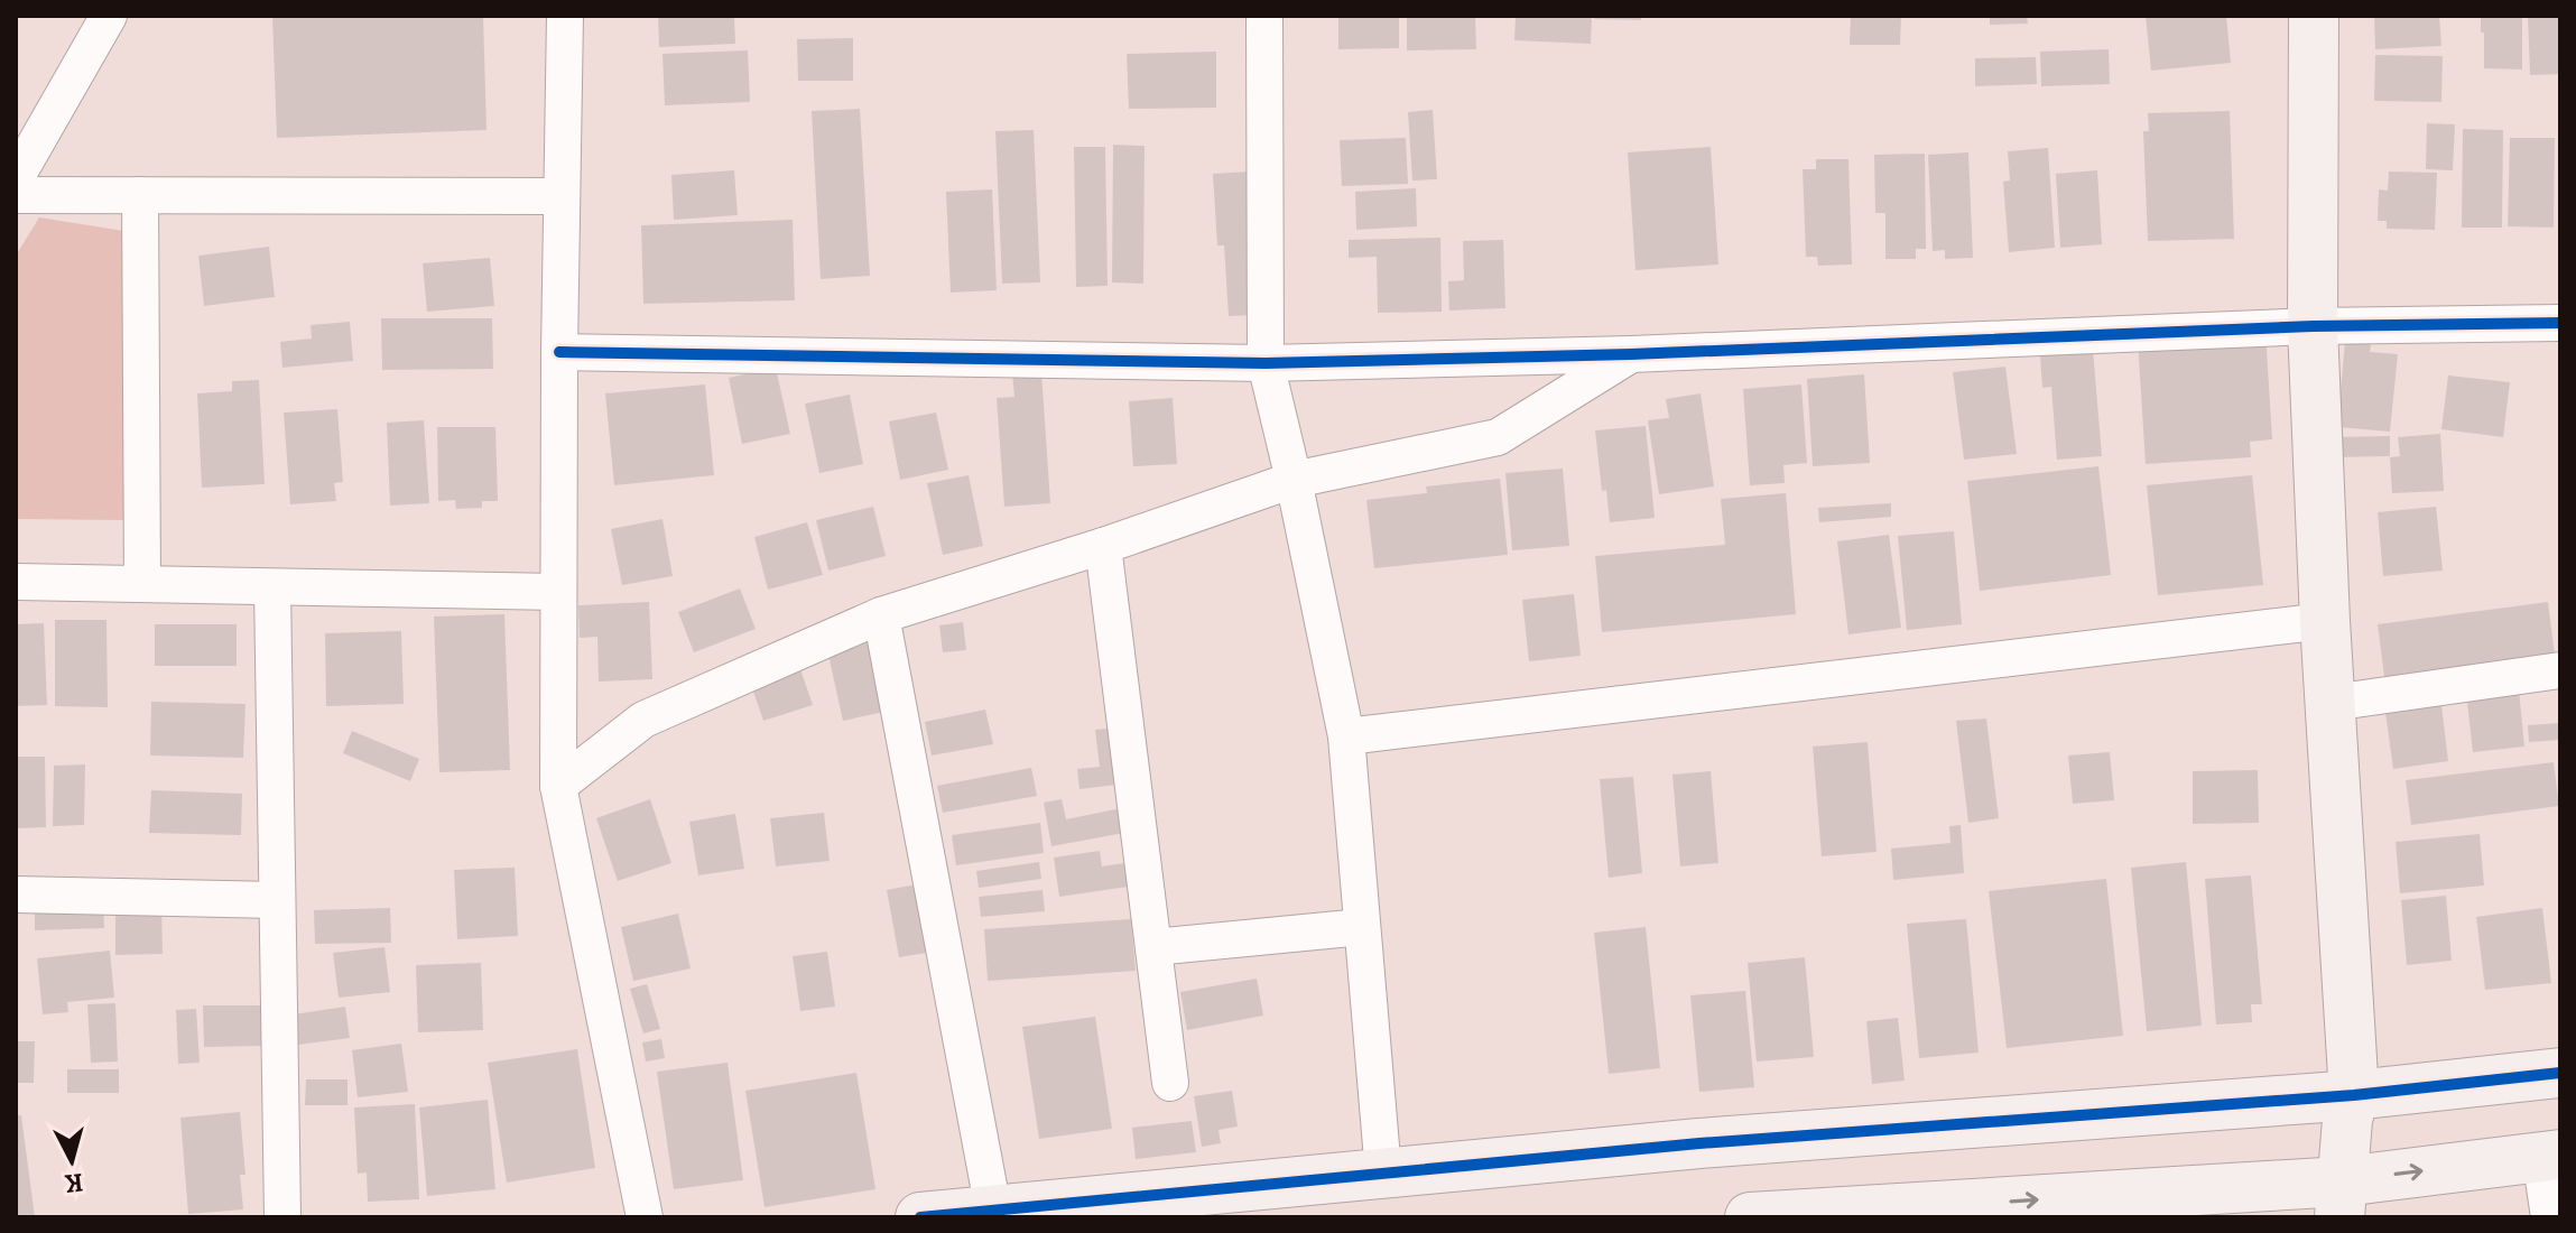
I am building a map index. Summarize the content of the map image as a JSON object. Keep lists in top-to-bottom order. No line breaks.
{"north":"bottom"}
